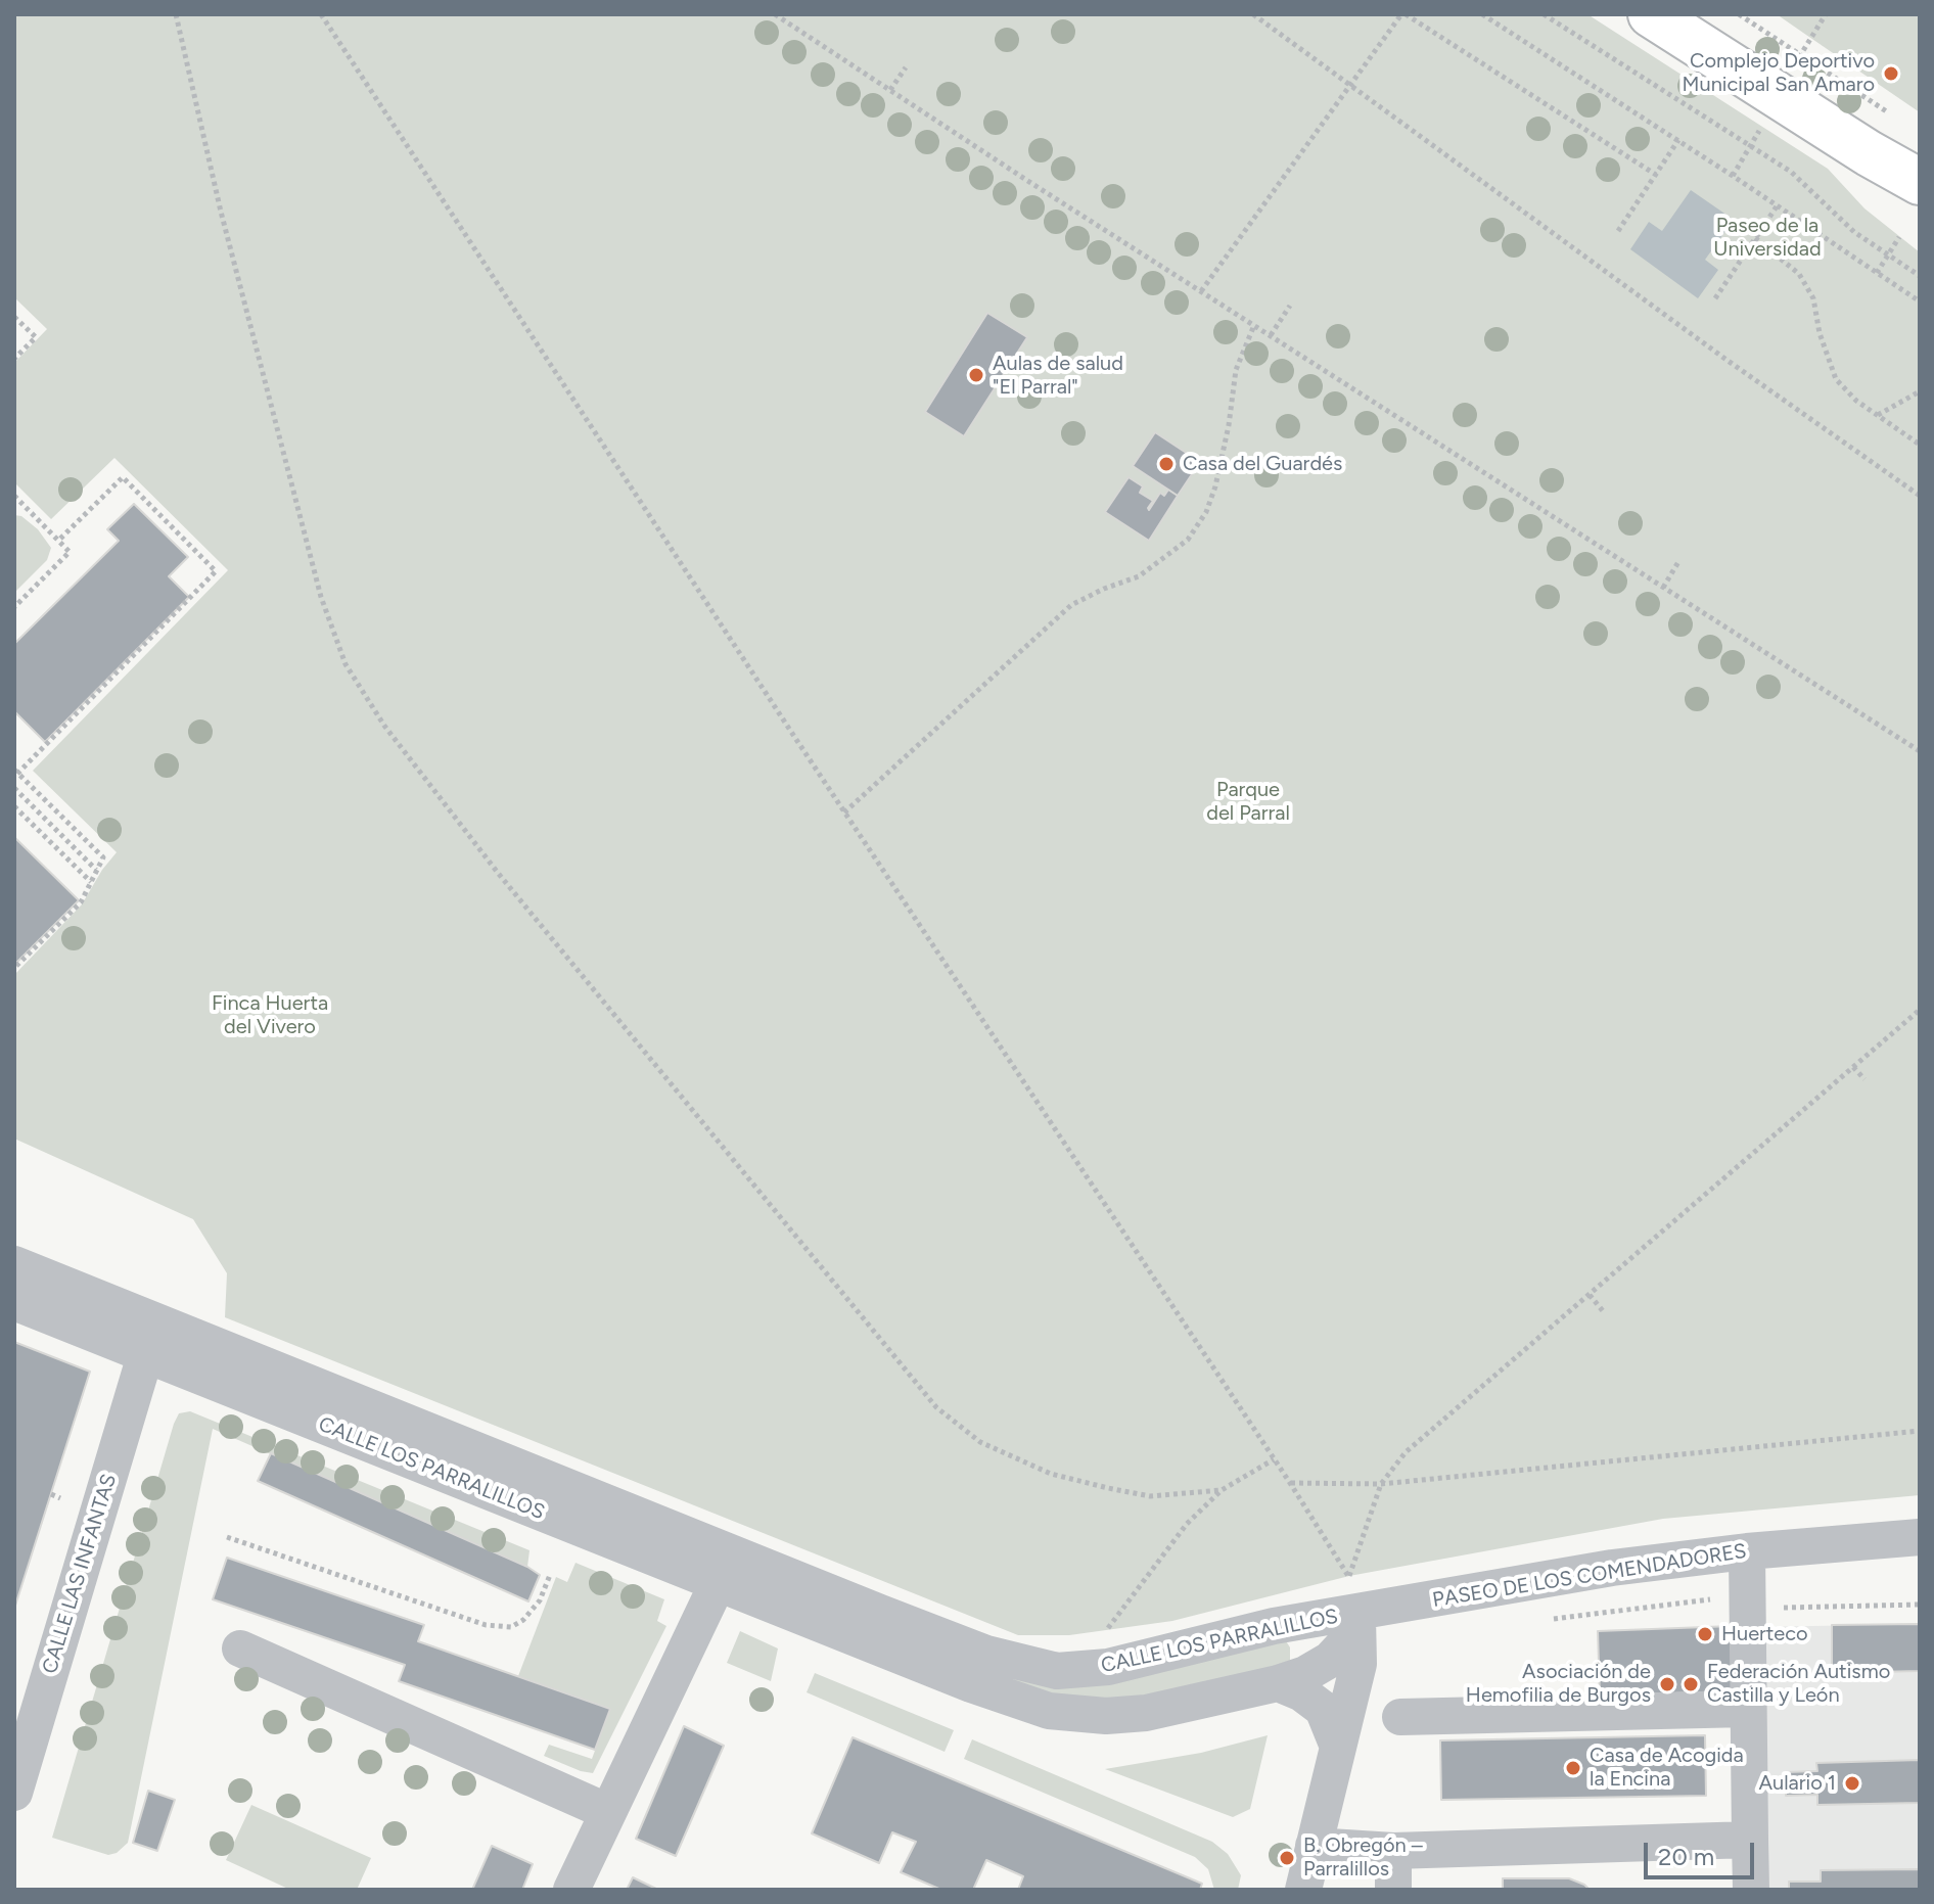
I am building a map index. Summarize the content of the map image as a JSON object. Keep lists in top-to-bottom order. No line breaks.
{"streets":{"street":["CALLE LOS PARRALILLOS","CALLE LAS INFANTAS","PASEO DE LOS COMENDADORES"]},"crossings":[["CALLE LOS PARRALILLOS","CALLE LAS INFANTAS"],["CALLE LOS PARRALILLOS","PASEO DE LOS COMENDADORES"]],"parks":["Paseo de la Universidad","Parque del Parral","Finca Huerta del Vivero"],"places":["Complejo Deportivo Municipal San Amaro","Aulas de salud \"El Parral\"","Casa del Guardés","Huerteco","Asociación de Hemofilia de Burgos","Federación Autismo Castilla y León","Casa de Acogida la Encina","Aulario 1","B. Obregón – Parralillos"],"scale_bar":"20 m"}
